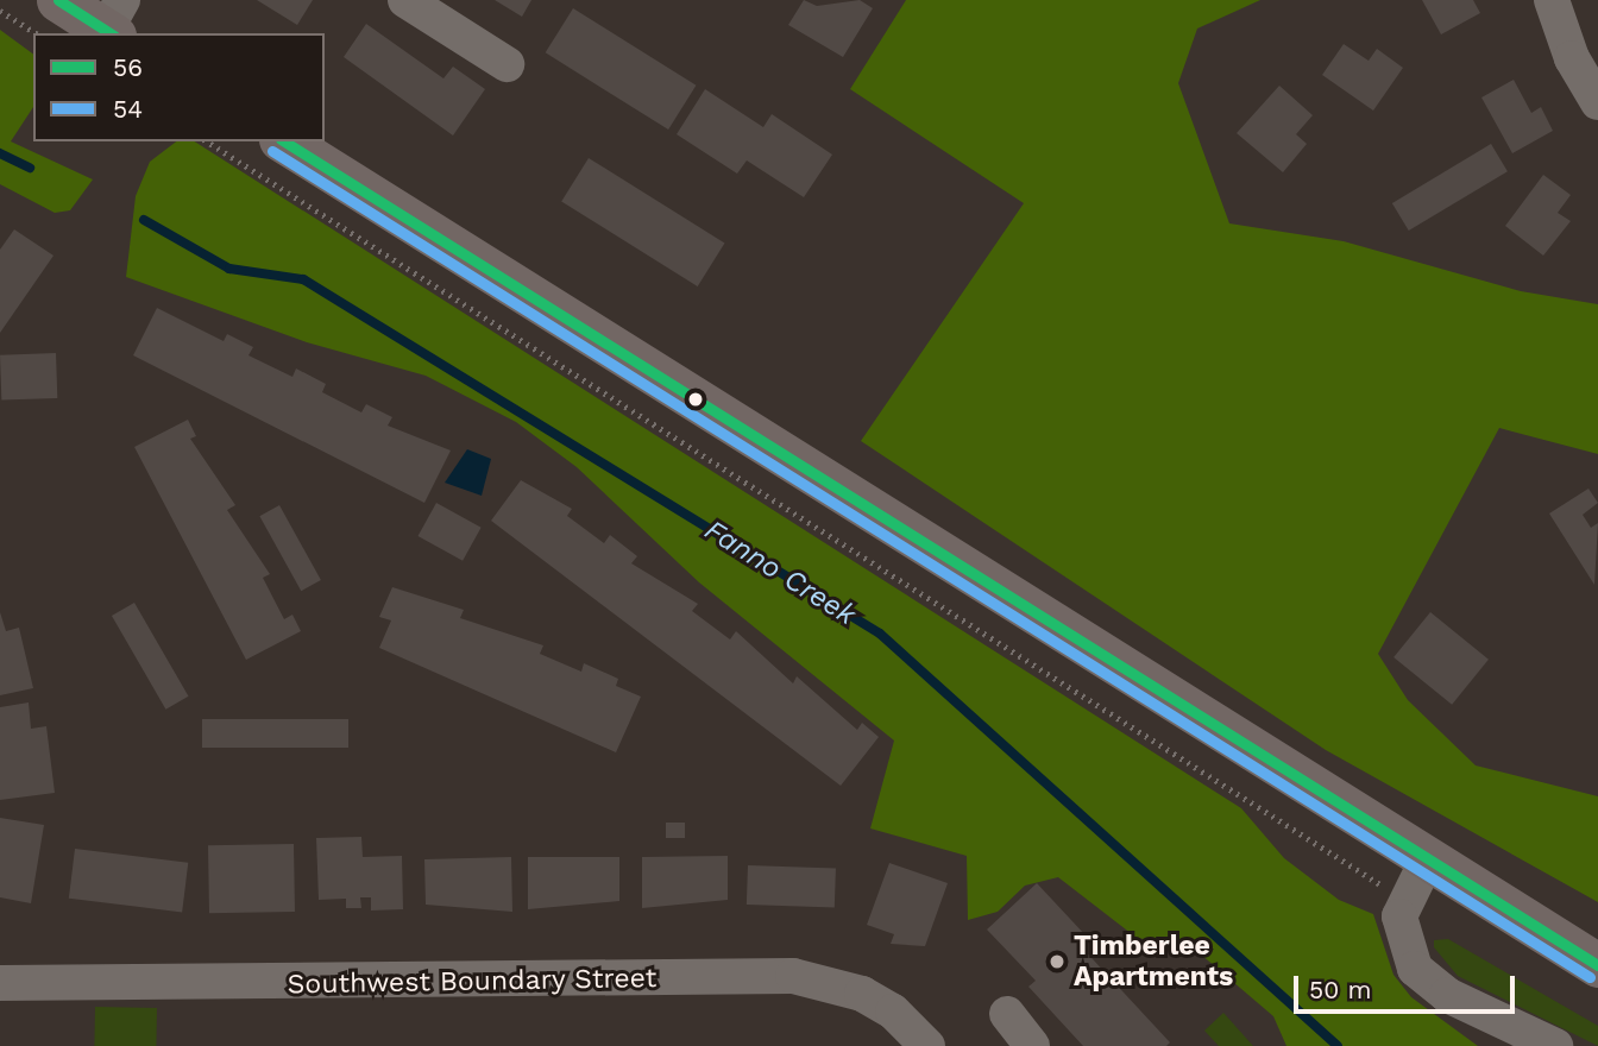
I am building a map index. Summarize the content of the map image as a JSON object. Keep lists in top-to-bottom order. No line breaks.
{"streets":{"street":["Southwest Boundary Street"]},"water":["Fanno Creek"],"places":["Timberlee Apartments"],"lines":["transit line 56","transit line 54"],"legend":["56","54"],"scale_bar":"50 m"}
